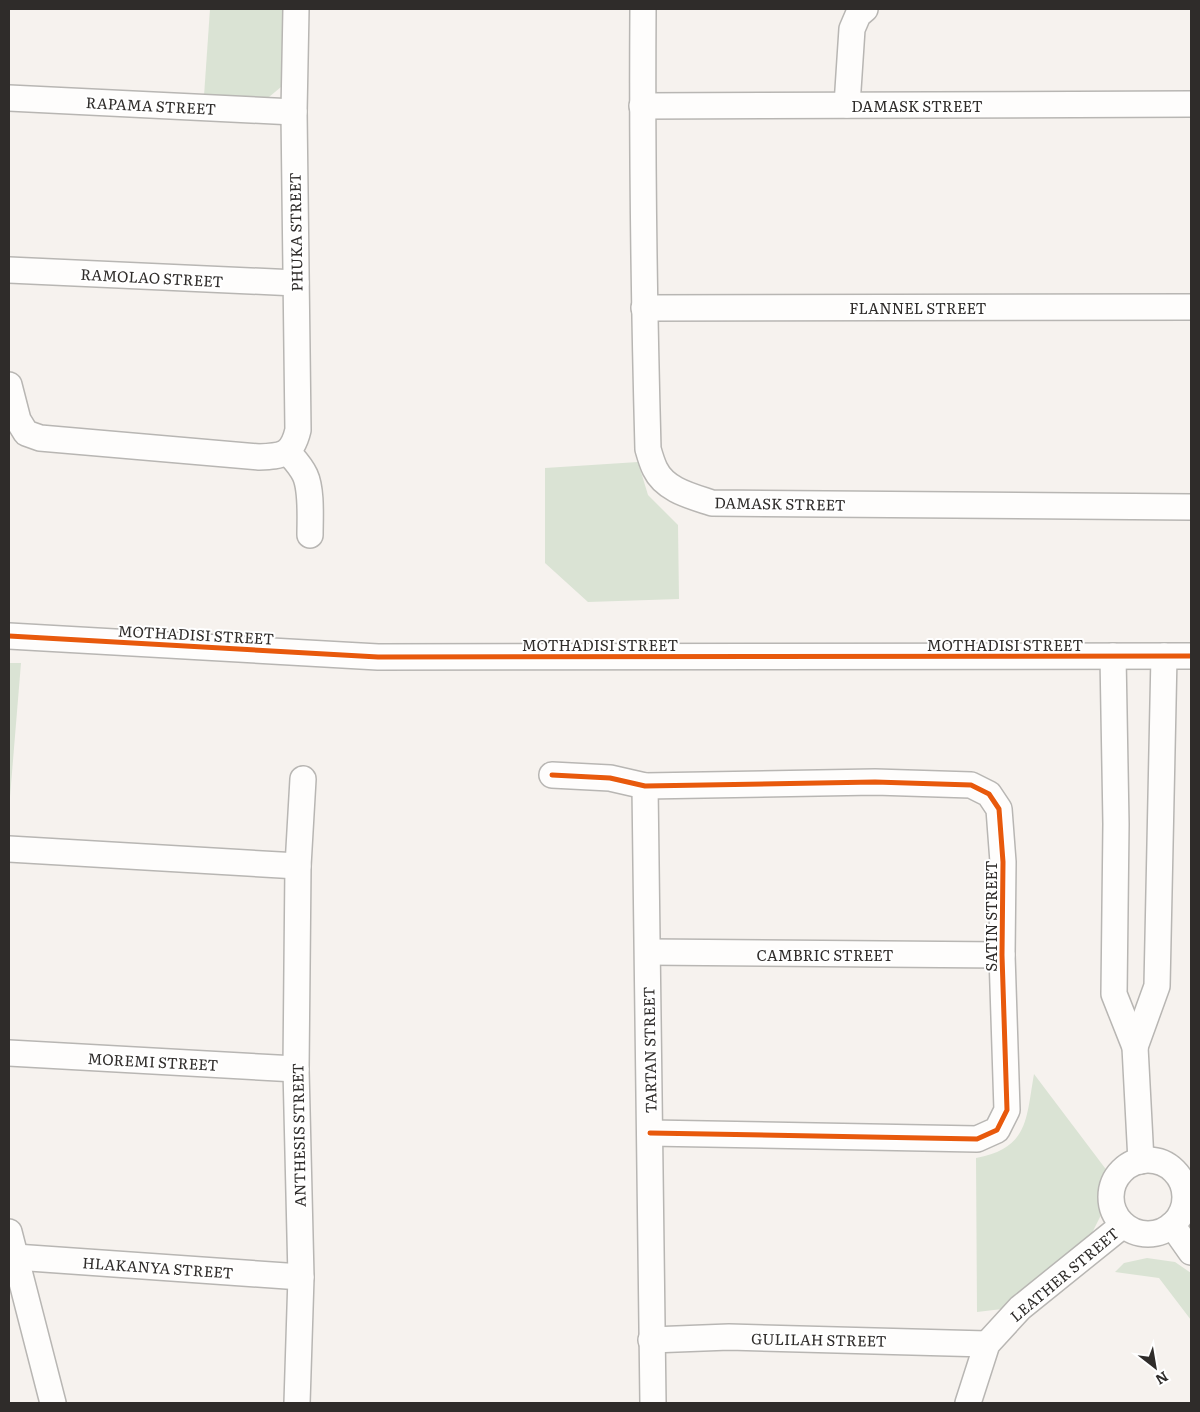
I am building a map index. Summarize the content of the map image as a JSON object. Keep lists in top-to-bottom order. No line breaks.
{"streets":{"street":["RAPAMA STREET","DAMASK STREET","PHUKA STREET","RAMOLAO STREET","FLANNEL STREET","MOTHADISI STREET","SATIN STREET","CAMBRIC STREET","TARTAN STREET","MOREMI STREET","ANTHESIS STREET","HLAKANYA STREET","LEATHER STREET","GULILAH STREET"]},"crossings":[["RAPAMA STREET","PHUKA STREET"],["DAMASK STREET","FLANNEL STREET"],["PHUKA STREET","RAMOLAO STREET"],["SATIN STREET","CAMBRIC STREET"],["SATIN STREET","TARTAN STREET"],["CAMBRIC STREET","TARTAN STREET"],["TARTAN STREET","GULILAH STREET"],["MOREMI STREET","ANTHESIS STREET"],["ANTHESIS STREET","HLAKANYA STREET"],["LEATHER STREET","GULILAH STREET"]],"north":"bottom right"}
